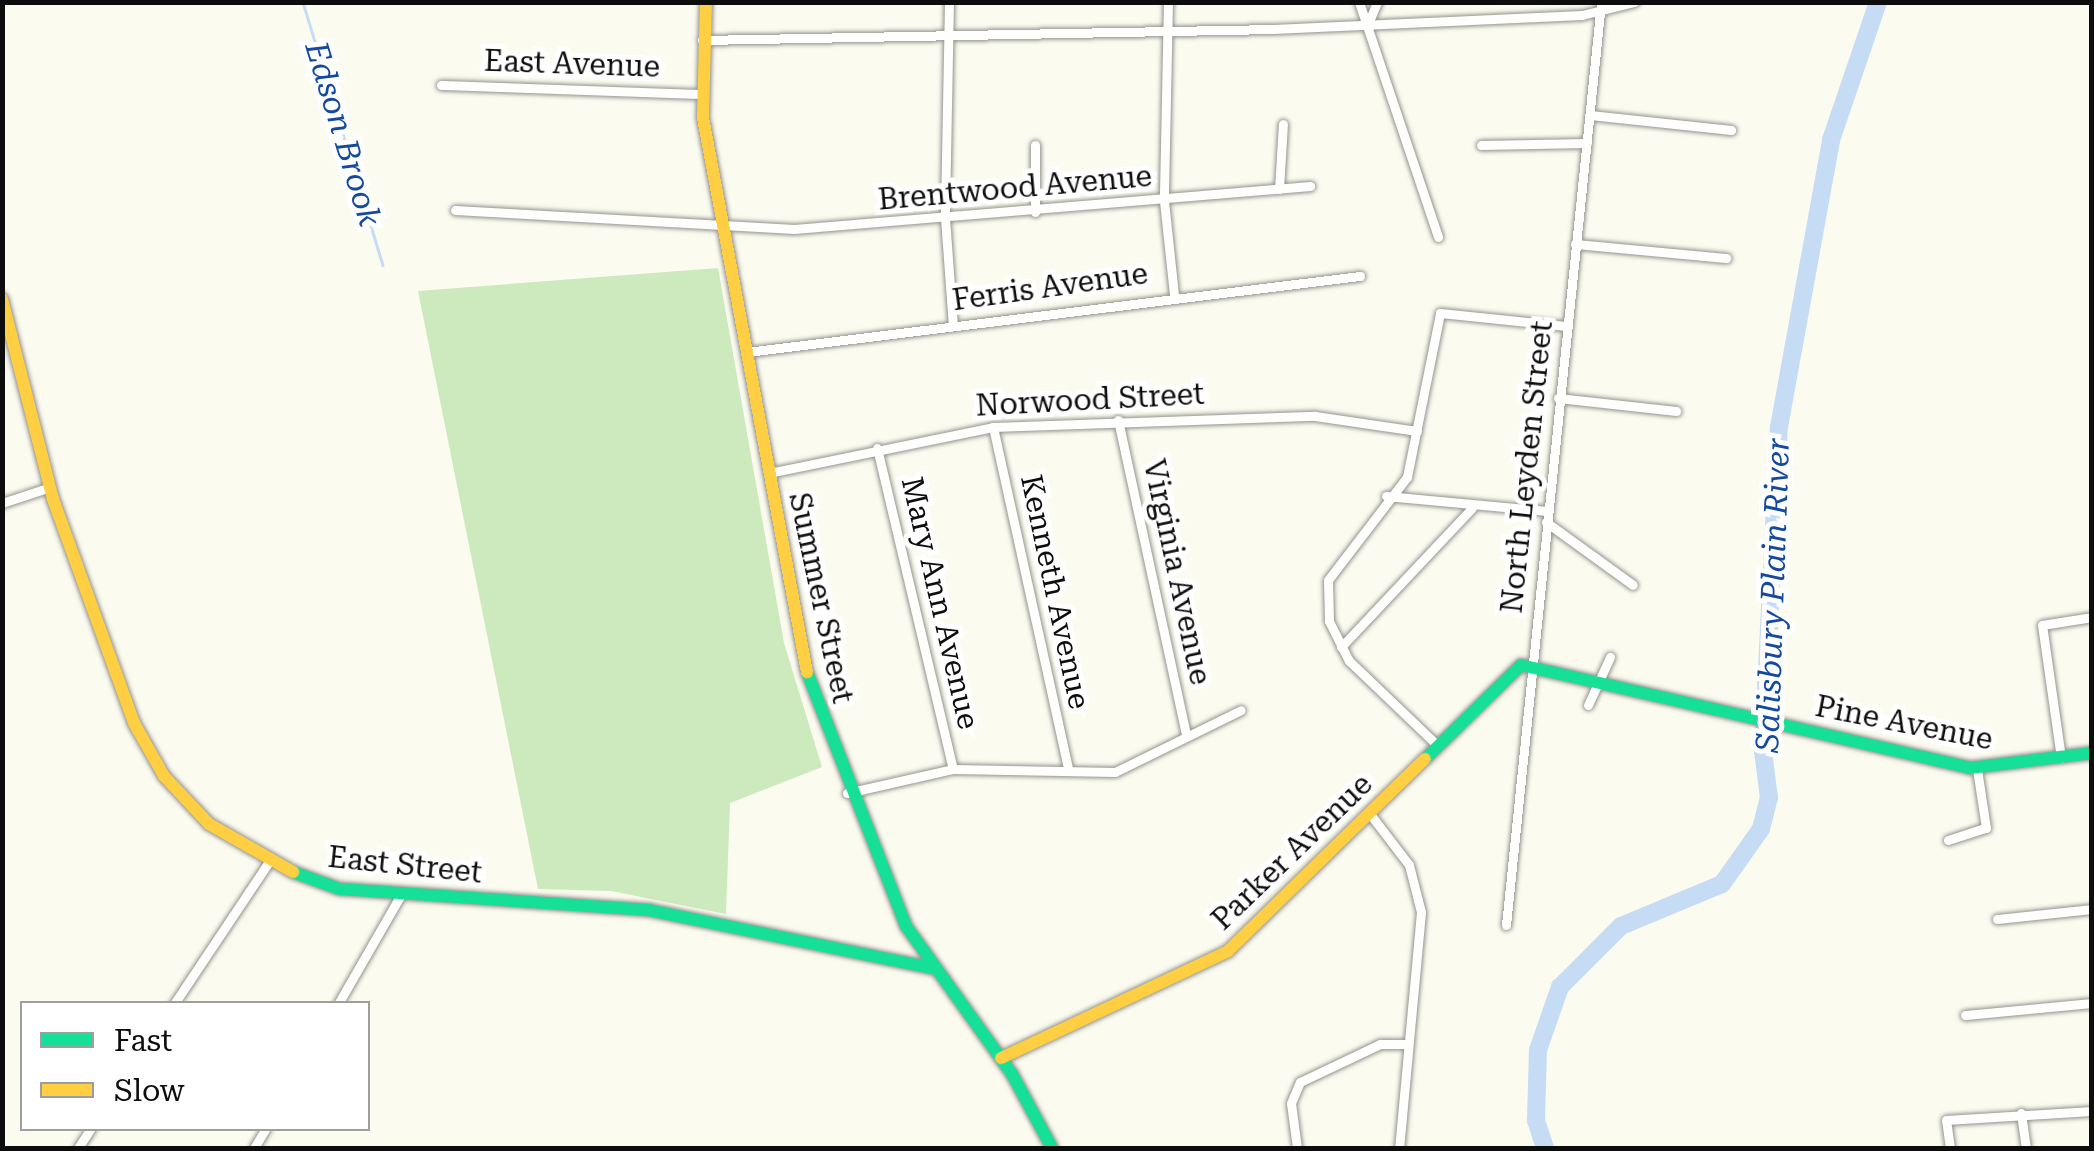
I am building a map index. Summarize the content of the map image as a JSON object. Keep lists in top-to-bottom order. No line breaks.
{"streets":{"street":["East Avenue","Brentwood Avenue","Ferris Avenue","Norwood Street","North Leyden Street","Virginia Avenue","Kenneth Avenue","Summer Street","Mary Ann Avenue","Pine Avenue","Parker Avenue","East Street"]},"crossings":[["East Avenue","Summer Street"],["Brentwood Avenue","Summer Street"],["Ferris Avenue","Summer Street"],["Norwood Street","Virginia Avenue"],["Norwood Street","Kenneth Avenue"],["Norwood Street","Summer Street"],["Norwood Street","Mary Ann Avenue"],["North Leyden Street","Pine Avenue"],["North Leyden Street","Parker Avenue"],["Summer Street","Parker Avenue"],["Summer Street","East Street"],["Pine Avenue","Parker Avenue"]],"water":["Edson Brook","Salisbury Plain River"],"legend":["Fast","Slow"]}
